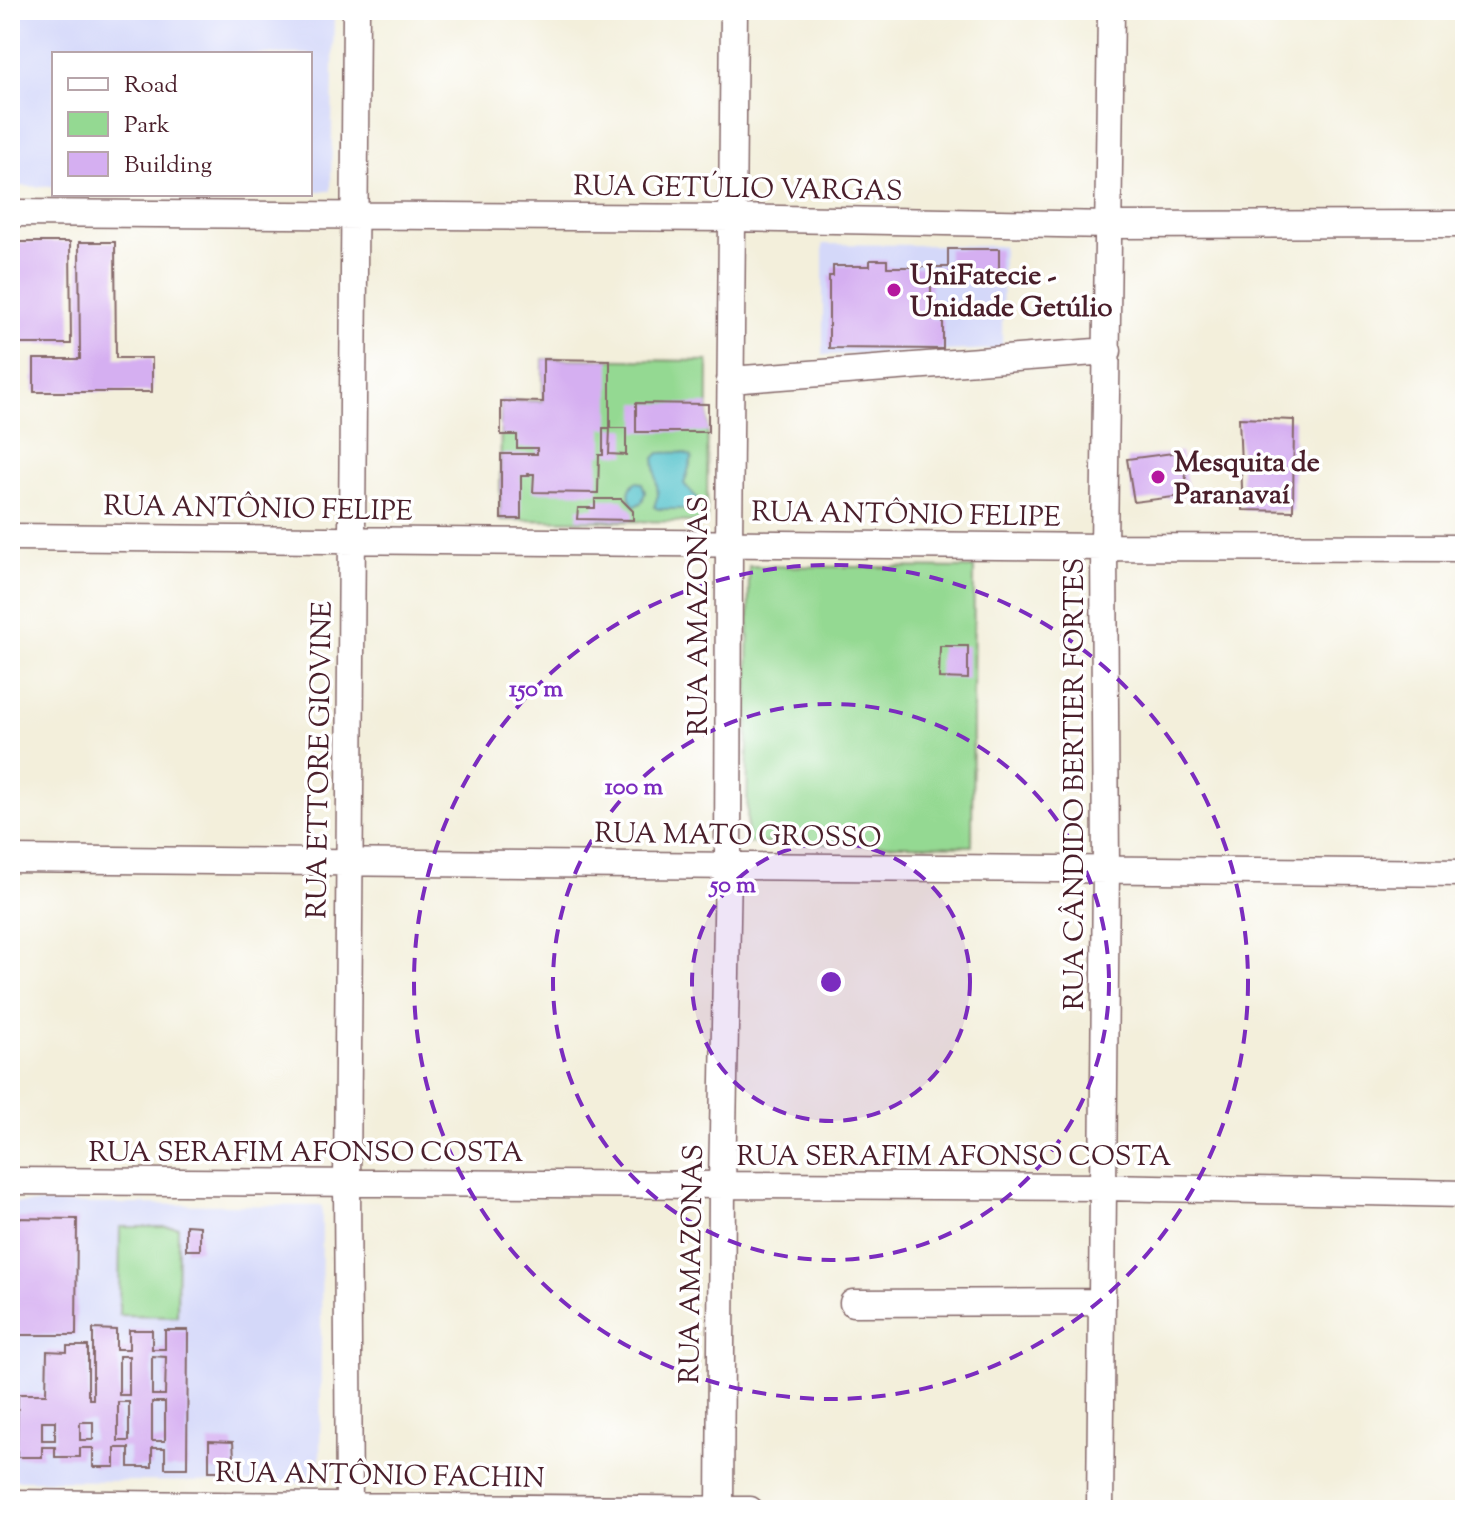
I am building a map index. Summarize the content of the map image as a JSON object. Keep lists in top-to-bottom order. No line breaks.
{"streets":{"street":["RUA GETÚLIO VARGAS","RUA ANTÔNIO FELIPE","RUA AMAZONAS","RUA ETTORE GIOVINE","RUA CÂNDIDO BERTIER FORTES","RUA MATO GROSSO","RUA SERAFIM AFONSO COSTA","RUA ANTÔNIO FACHIN"]},"crossings":[["RUA GETÚLIO VARGAS","RUA AMAZONAS"],["RUA GETÚLIO VARGAS","RUA ETTORE GIOVINE"],["RUA GETÚLIO VARGAS","RUA CÂNDIDO BERTIER FORTES"],["RUA ANTÔNIO FELIPE","RUA AMAZONAS"],["RUA ANTÔNIO FELIPE","RUA ETTORE GIOVINE"],["RUA ANTÔNIO FELIPE","RUA CÂNDIDO BERTIER FORTES"],["RUA AMAZONAS","RUA MATO GROSSO"],["RUA AMAZONAS","RUA SERAFIM AFONSO COSTA"],["RUA AMAZONAS","RUA ANTÔNIO FACHIN"],["RUA ETTORE GIOVINE","RUA MATO GROSSO"],["RUA ETTORE GIOVINE","RUA SERAFIM AFONSO COSTA"],["RUA ETTORE GIOVINE","RUA ANTÔNIO FACHIN"],["RUA CÂNDIDO BERTIER FORTES","RUA MATO GROSSO"],["RUA CÂNDIDO BERTIER FORTES","RUA SERAFIM AFONSO COSTA"]],"places":["UniFatecie - Unidade Getúlio","Mesquita de Paranavaí"],"legend":["Road","Park","Building"],"rings":["150 m","100 m","50 m"]}
